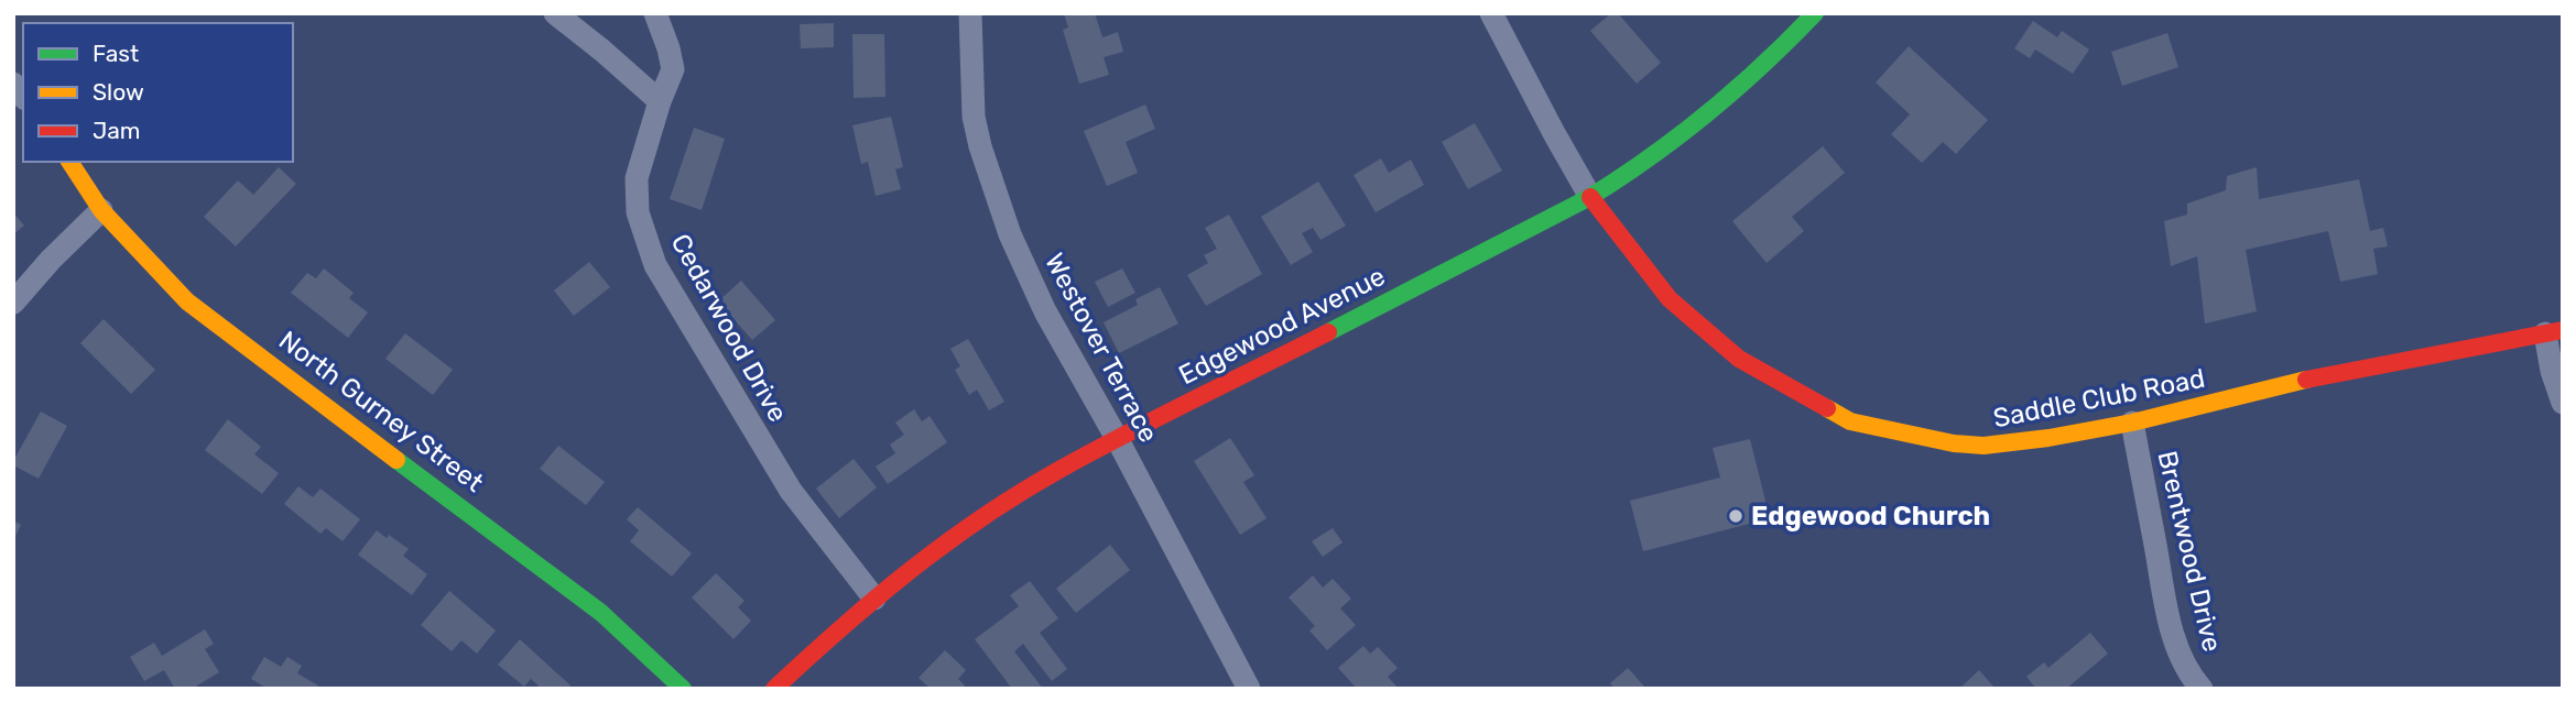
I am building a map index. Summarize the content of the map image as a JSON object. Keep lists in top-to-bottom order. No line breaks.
{"streets":{"street":["Edgewood Avenue","Cedarwood Drive","Westover Terrace","Saddle Club Road","North Gurney Street","Brentwood Drive"]},"crossings":[["Edgewood Avenue","Cedarwood Drive"],["Edgewood Avenue","Westover Terrace"],["Edgewood Avenue","Saddle Club Road"],["Saddle Club Road","Brentwood Drive"]],"places":["Edgewood Church"],"legend":["Fast","Slow","Jam"]}
